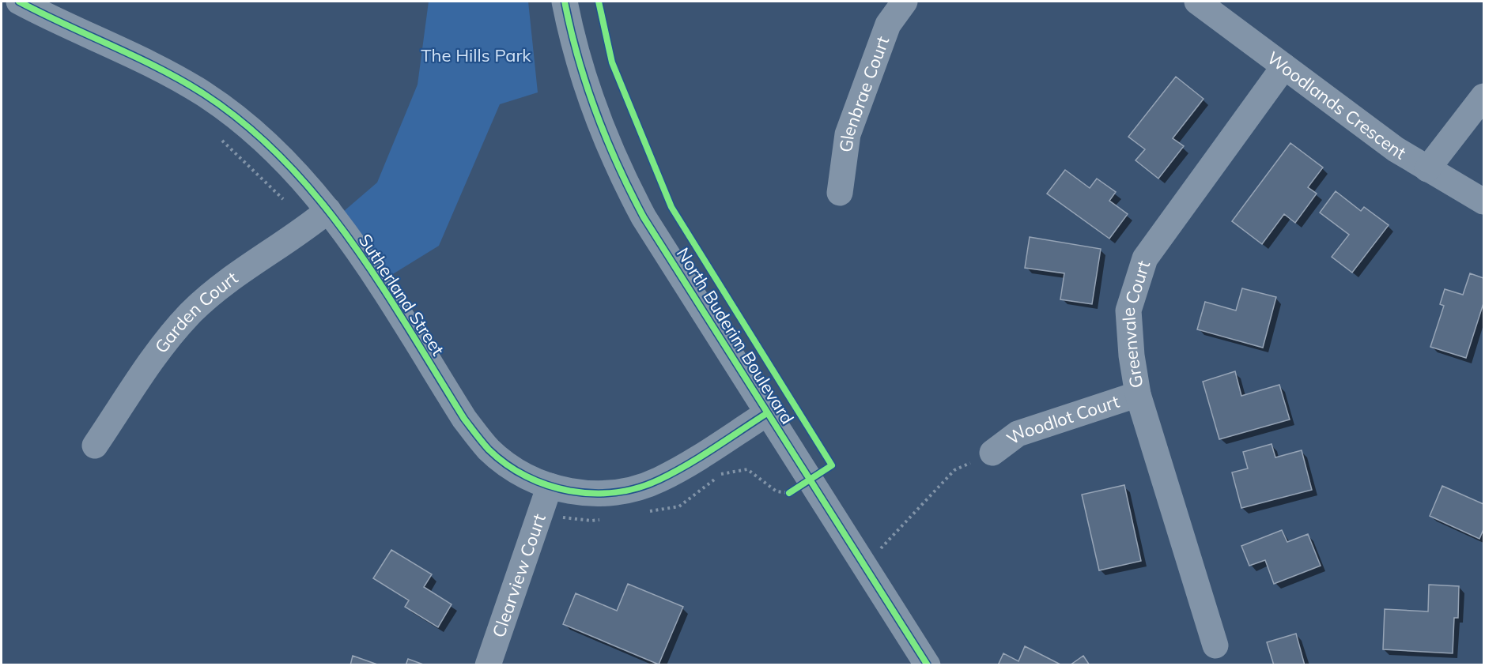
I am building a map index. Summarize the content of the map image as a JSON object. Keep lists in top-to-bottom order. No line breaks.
{"streets":{"street":["Glenbrae Court","Woodlands Crescent","Sutherland Street","Garden Court","Greenvale Court","North Buderim Boulevard","Woodlot Court","Clearview Court"]},"crossings":[["Woodlands Crescent","Greenvale Court"],["Sutherland Street","Garden Court"],["Sutherland Street","North Buderim Boulevard"],["Sutherland Street","Clearview Court"],["Greenvale Court","Woodlot Court"]],"parks":["The Hills Park"]}
